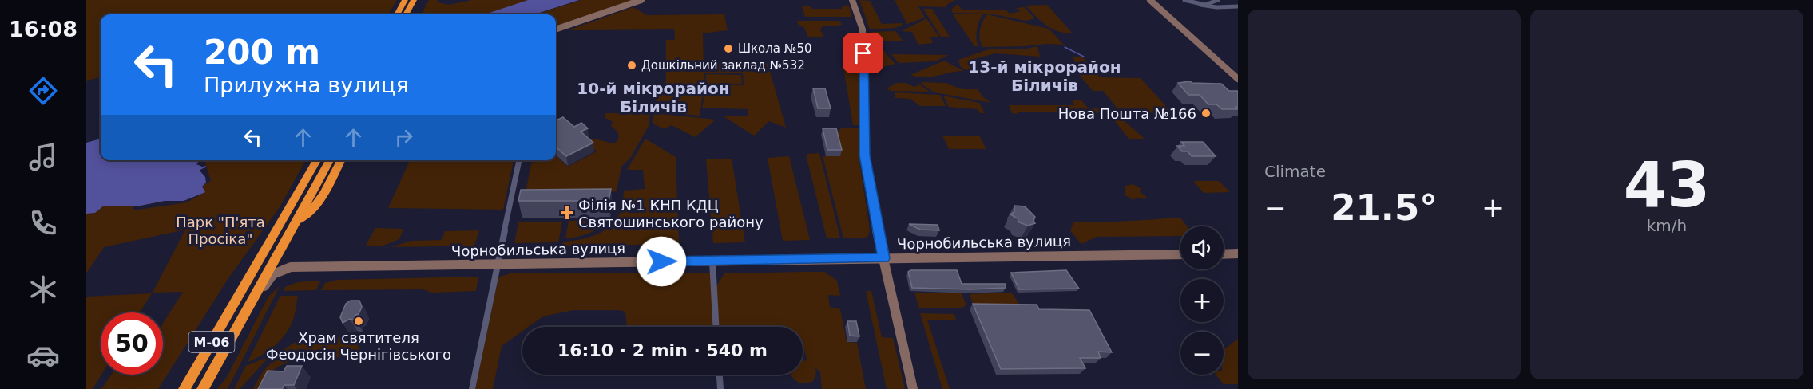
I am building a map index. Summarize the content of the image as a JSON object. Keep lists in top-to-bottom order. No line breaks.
{"streets":{"highway":["М-06"],"main road":["Чорнобильська вулиця"]},"crossings":[["Чорнобильська вулиця","М-06"]],"districts":["13-й мікрорайон Біличів","10-й мікрорайон Біличів"],"parks":["Парк \"П'ята Просіка\""],"places":{"other":["Школа №50","Дошкільний заклад №532","Нова Пошта №166","Храм святителя Феодосія Чернігівського"],"health":["Філія №1 КНП КДЦ Святошинського району"]},"page":{"tabs":"16:08","tile":["Climate",["43","km/h"]],"turn":["200 m","Прилужна вулиця"],"heat":["−","21.5°","+"],"map_buttons":["+","−"],"limit":"50","trip":"16:10 · 2 min · 540 m"}}
